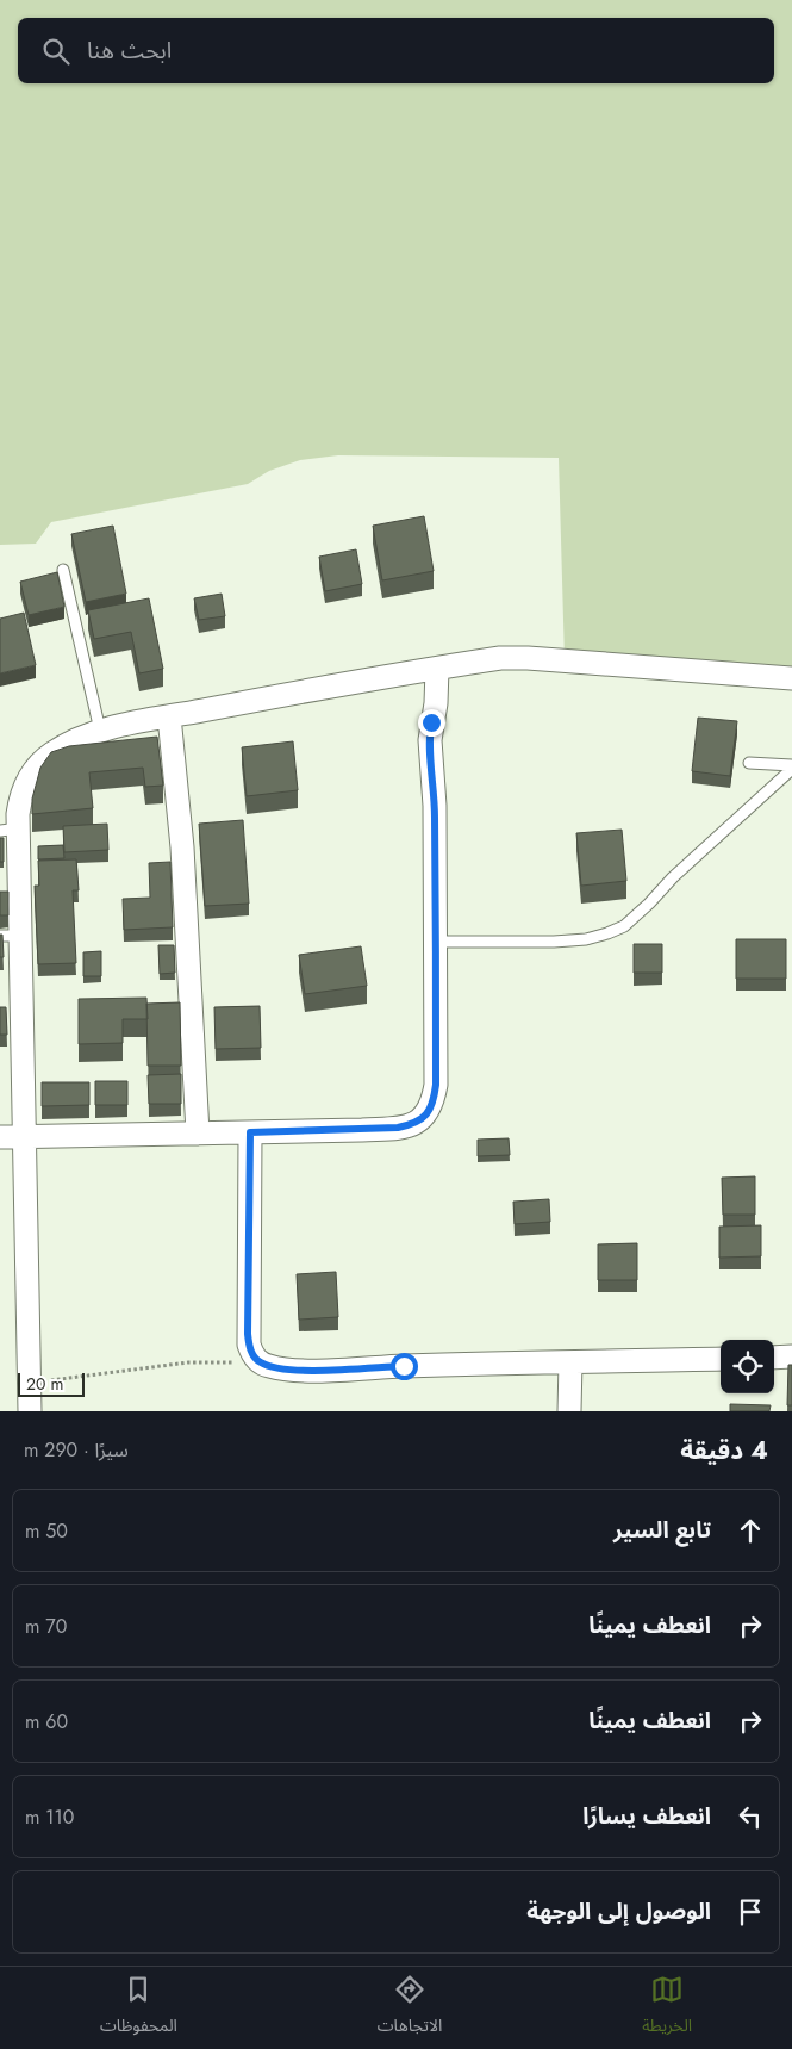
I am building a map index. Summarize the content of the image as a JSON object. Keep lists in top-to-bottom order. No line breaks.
{"scale_bar":"20 m","page":{"search":"ابحث هنا","scale":"20 m","heading":["4 دقيقة","سيرًا · 290 m"],"list":[["تابع السير","50 m"],["انعطف يمينًا","70 m"],["انعطف يمينًا","60 m"],["انعطف يسارًا","110 m"],"الوصول إلى الوجهة"],"nav":["الخريطة","الاتجاهات","المحفوظات"]}}
